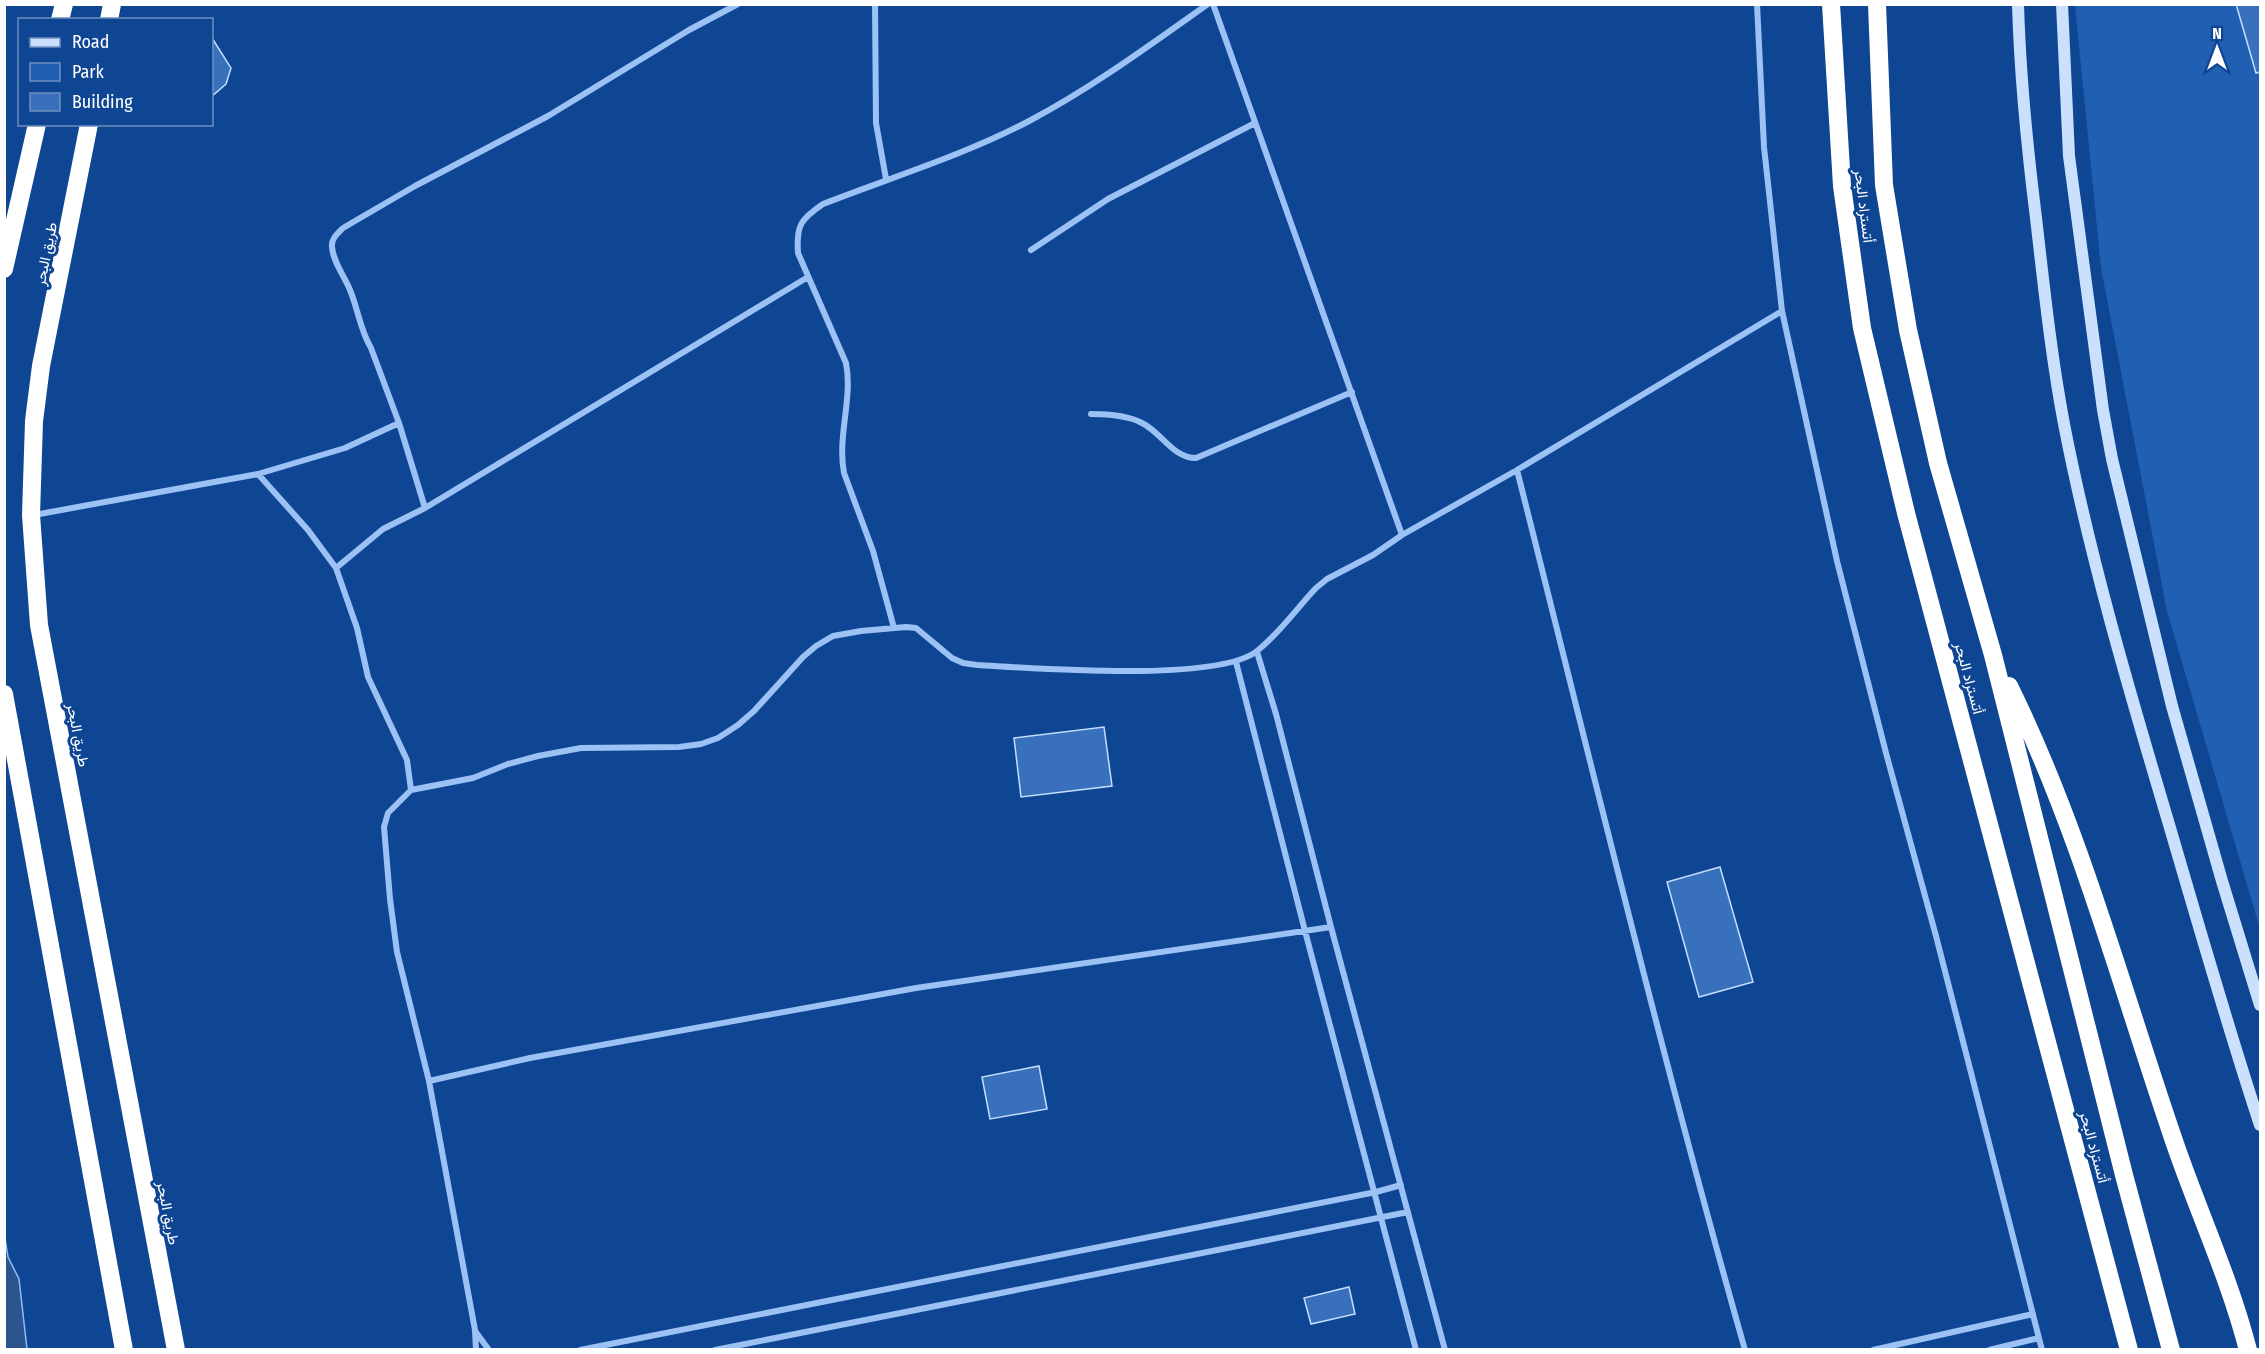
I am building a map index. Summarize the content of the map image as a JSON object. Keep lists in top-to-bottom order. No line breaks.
{"streets":{"highway":["أتستراد البحر","طريق البحر"]},"legend":["Road","Park","Building"],"north":"top"}
